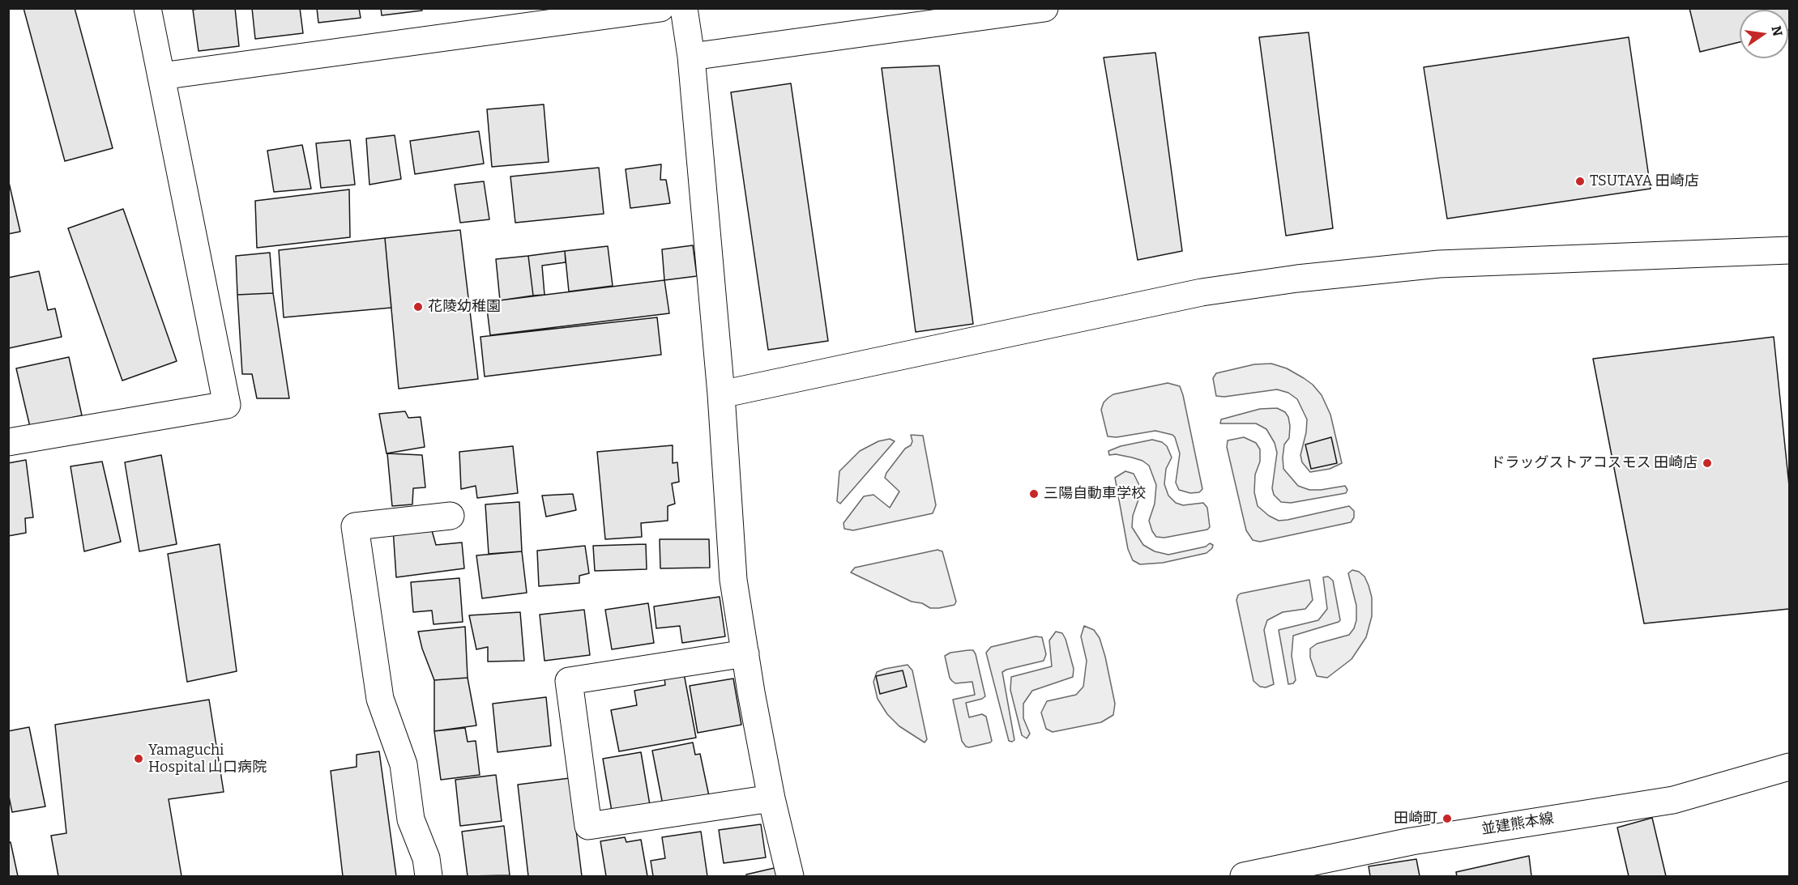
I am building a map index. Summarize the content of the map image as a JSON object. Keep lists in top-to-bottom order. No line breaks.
{"streets":{"street":["並建熊本線"]},"places":["TSUTAYA 田崎店","花陵幼稚園","ドラッグストアコスモス 田崎店","三陽自動車学校","Yamaguchi Hospital 山口病院","田崎町"],"north":"right"}
